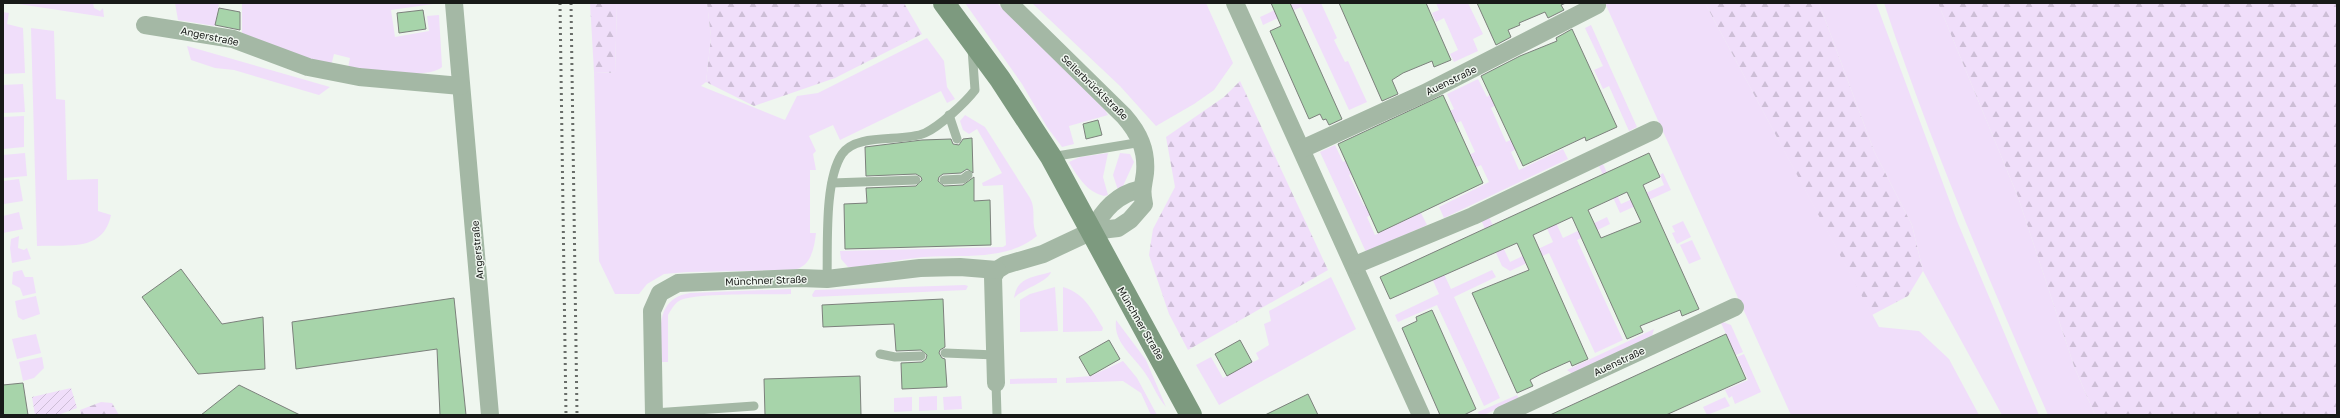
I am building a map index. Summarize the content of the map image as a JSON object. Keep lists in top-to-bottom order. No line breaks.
{"streets":{"main road":["Münchner Straße"],"street":["Angerstraße","Auenstraße","Seilerbrücklstraße"]},"crossings":[["Seilerbrücklstraße","Münchner Straße"]]}
